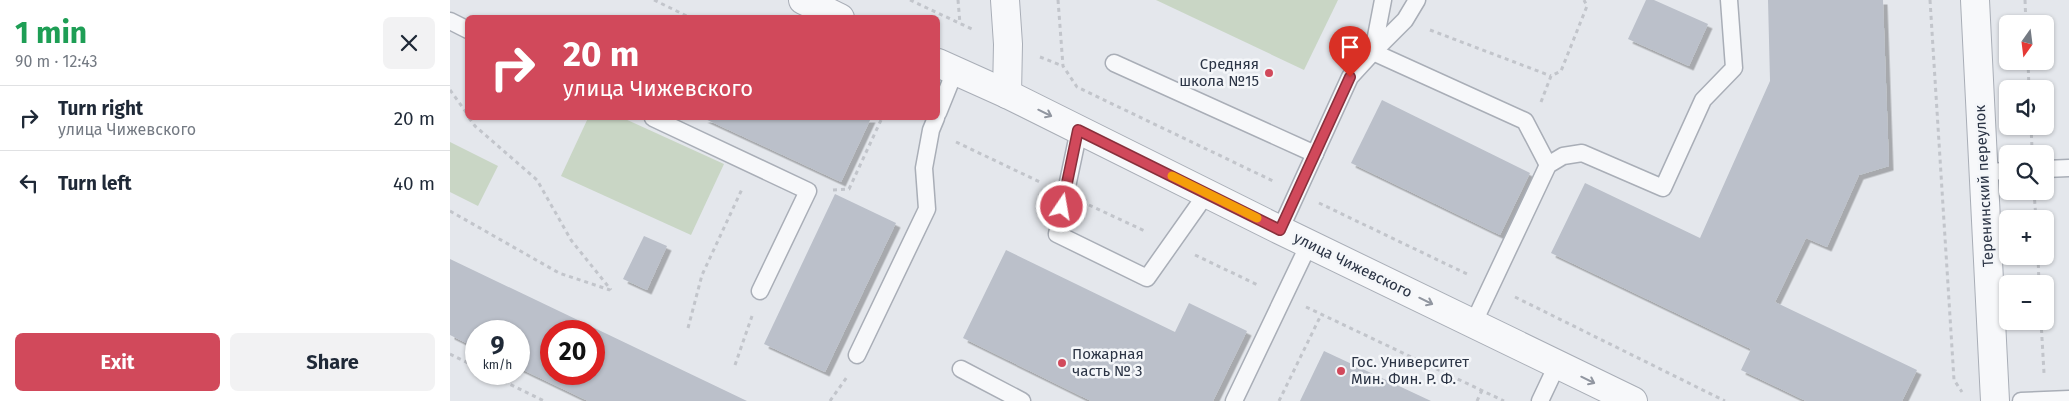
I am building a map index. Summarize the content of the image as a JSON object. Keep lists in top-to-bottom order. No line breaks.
{"streets":{"street":["Теренинский переулок","улица Чижевского"]},"one_way":["улица Чижевского"],"places":["Средняя школа №15","Пожарная часть № 3","Гос. Университет Мин. Фин. Р. Ф."],"north":"bottom","page":{"heading":["1 min","90 m · 12:43"],"map_buttons":["+","−"],"turn":["20 m","улица Чижевского"],"list":[{"name":"Turn right","note":"улица Чижевского","value":"20 m"},{"name":"Turn left","value":"40 m"}],"speed":"9 km/h","limit":"20","buttons":["Exit","Share"]}}
